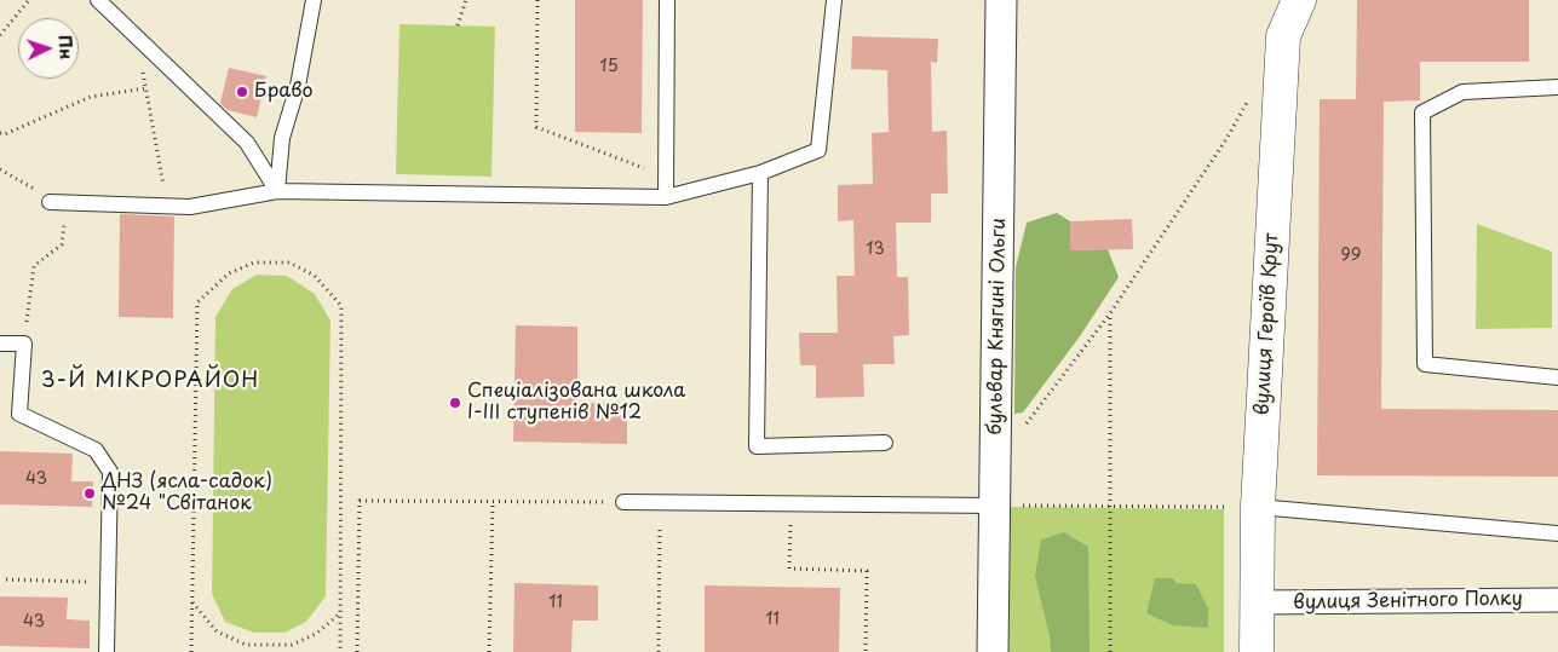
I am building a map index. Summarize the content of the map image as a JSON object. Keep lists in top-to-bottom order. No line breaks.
{"streets":{"street":["вулиця Героїв Крут","бульвар Княгині Ольги","вулиця Зенітного Полку"]},"crossings":[["вулиця Героїв Крут","вулиця Зенітного Полку"]],"districts":["3-Й МІКРОРАЙОН"],"places":["Браво","Спеціалізована школа І-ІІІ ступенів №12","ДНЗ (ясла-садок) №24 \"Світанок"],"house_numbers":["15","13","99","43","11","11","43"],"north":"right"}
